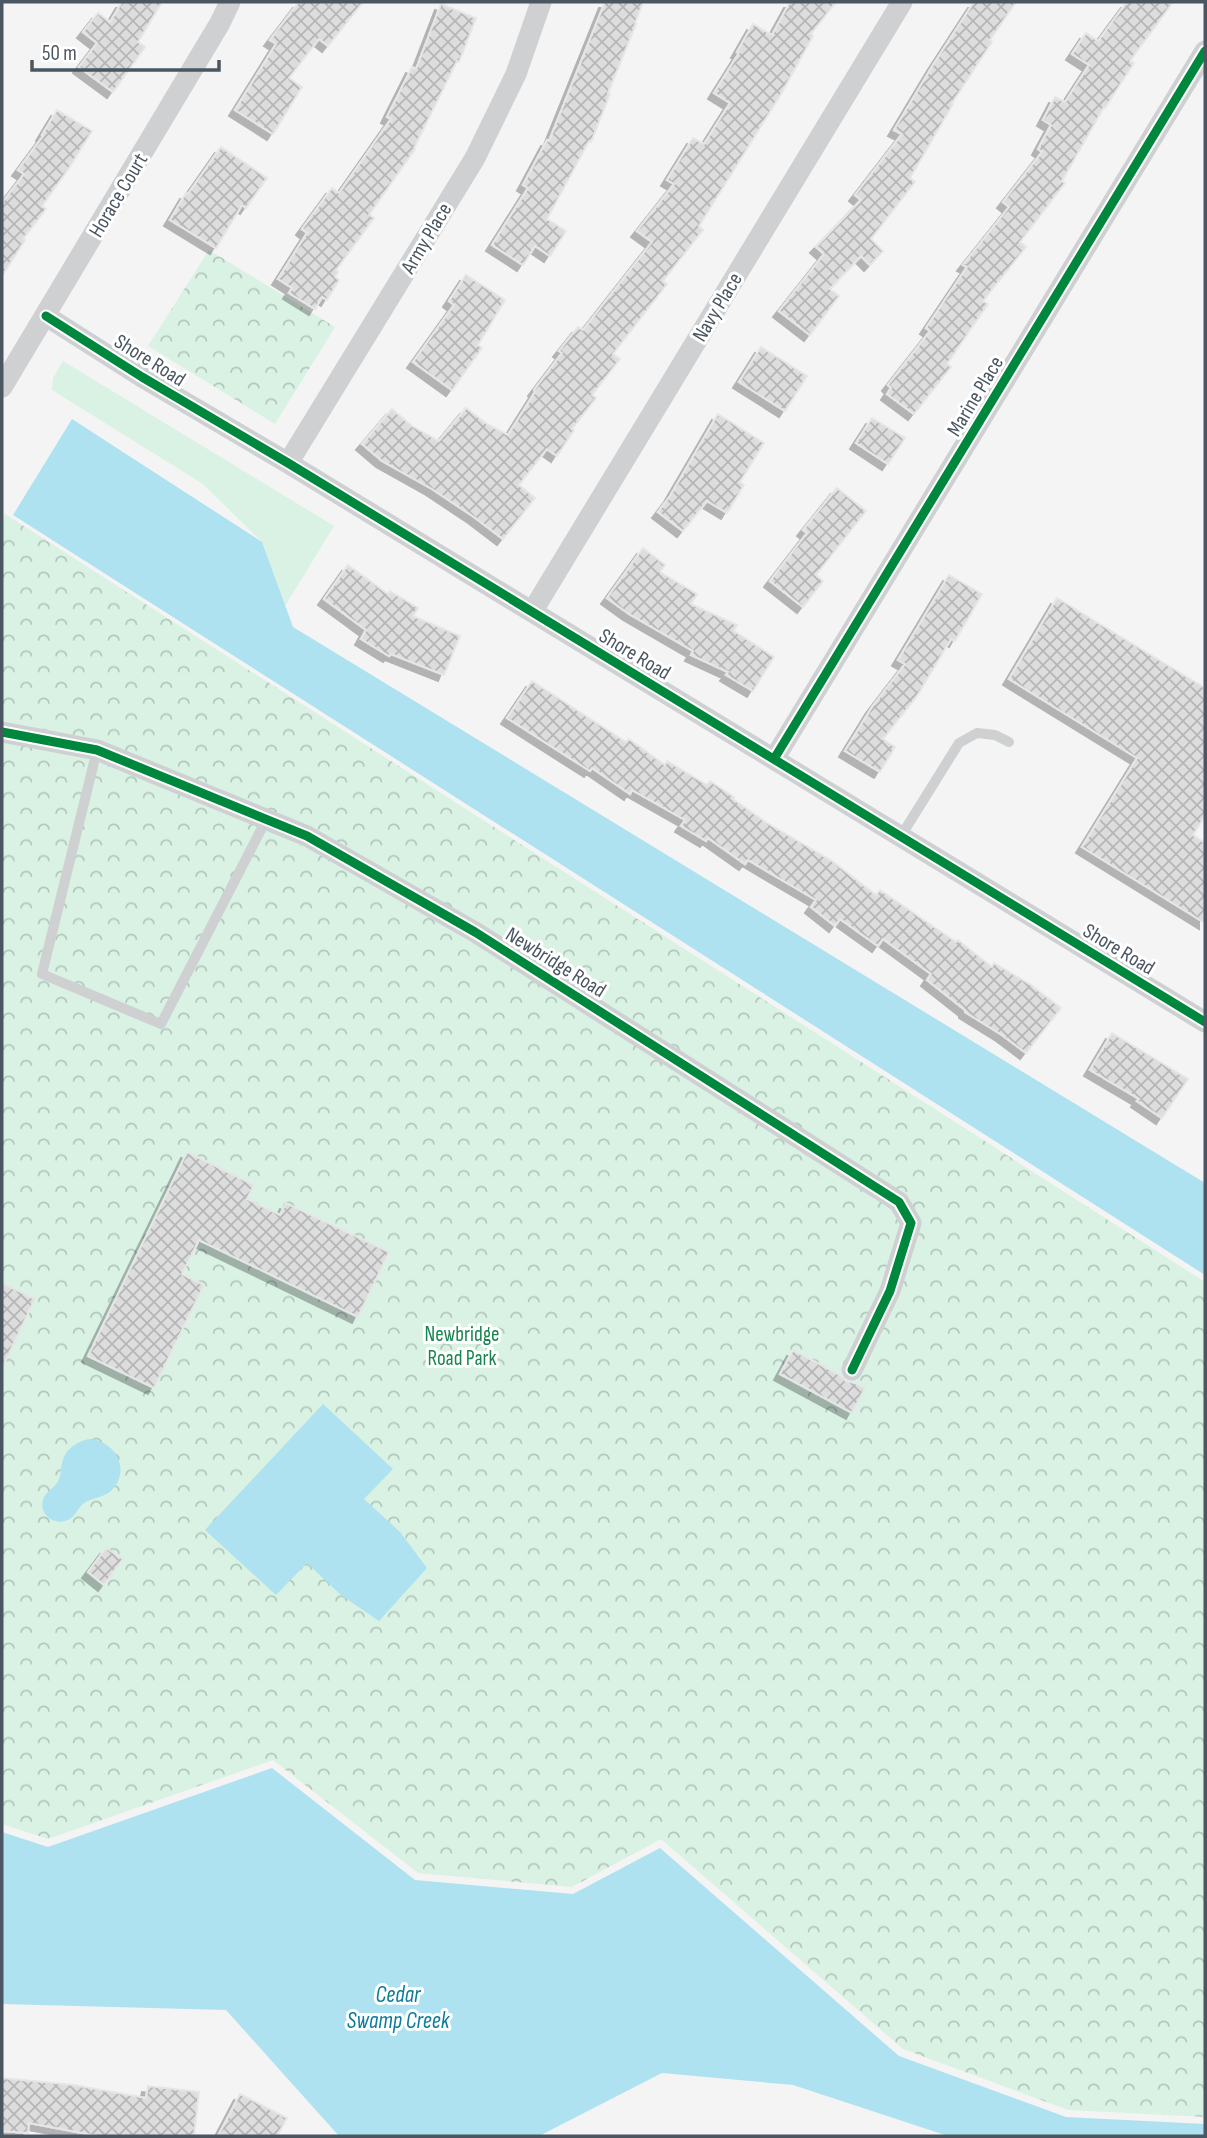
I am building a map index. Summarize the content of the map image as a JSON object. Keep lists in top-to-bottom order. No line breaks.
{"streets":{"street":["Horace Court","Army Place","Navy Place","Shore Road","Marine Place","Newbridge Road"]},"crossings":[["Horace Court","Shore Road"],["Army Place","Shore Road"],["Navy Place","Shore Road"],["Shore Road","Marine Place"]],"water":["Cedar Swamp Creek"],"parks":["Newbridge Road Park"],"scale_bar":"50 m"}
